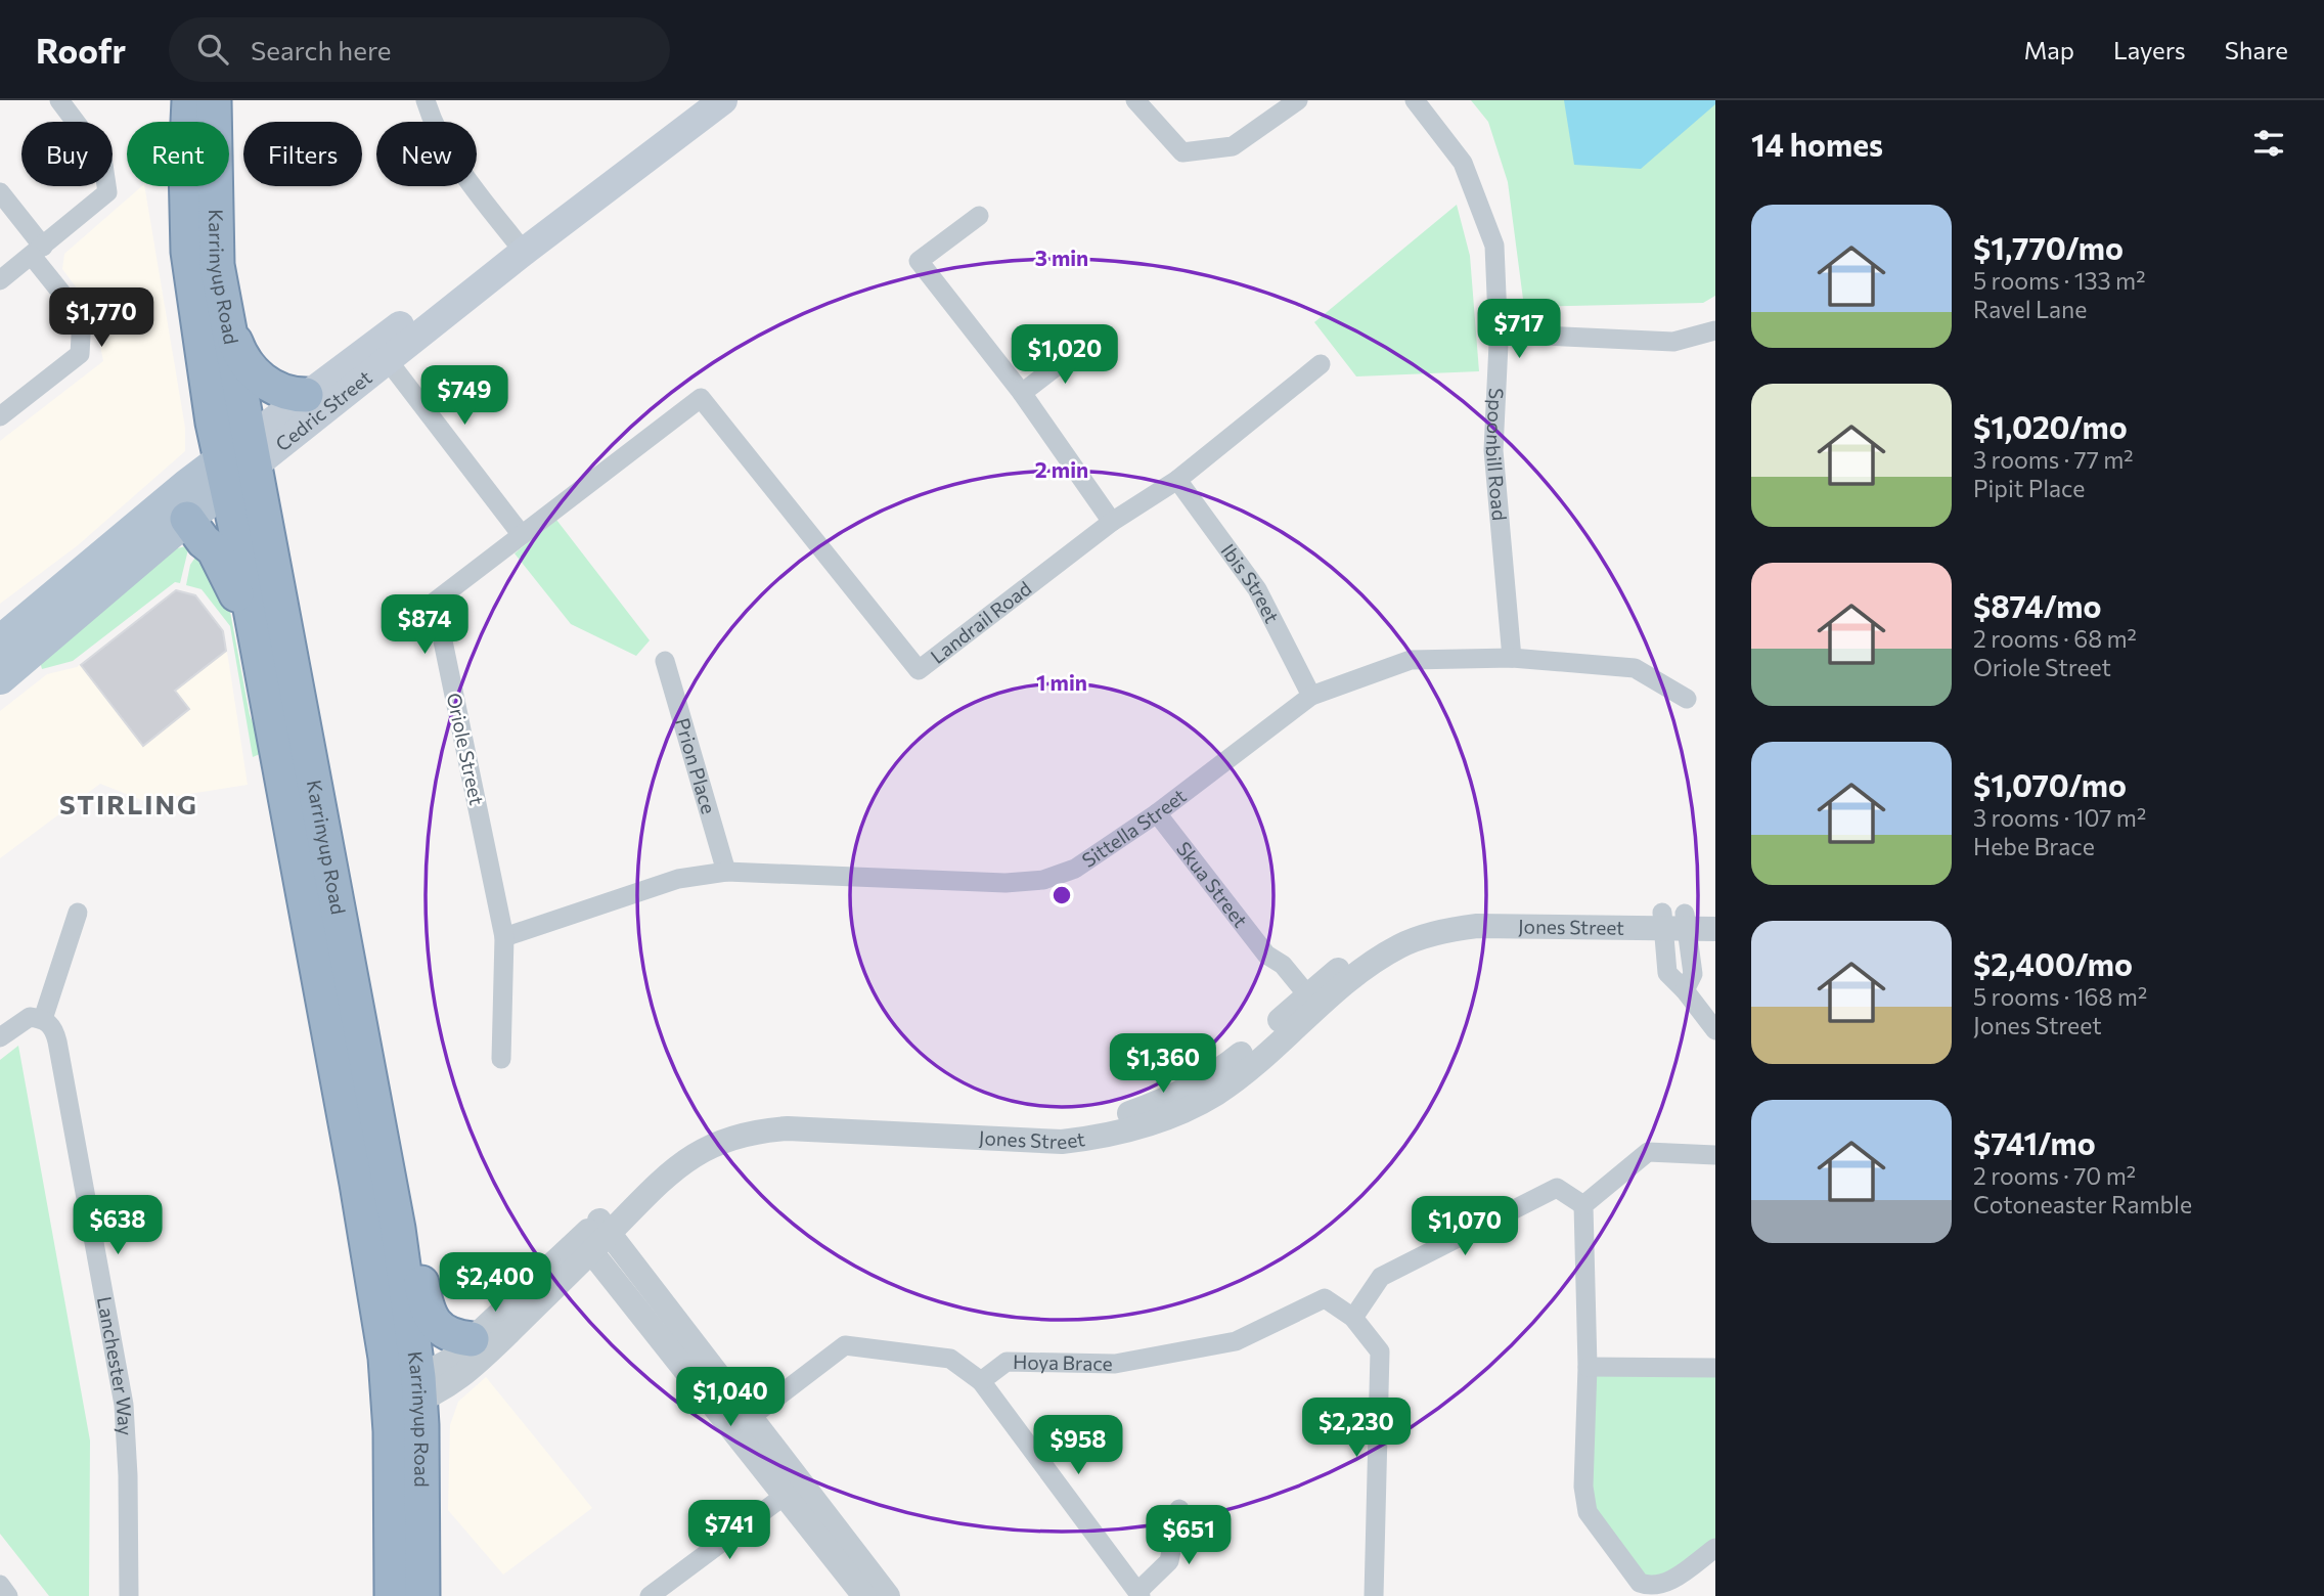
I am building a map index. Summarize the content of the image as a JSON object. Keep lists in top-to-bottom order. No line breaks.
{"streets":{"highway":["Karrinyup Road"],"main road":["Cedric Street"],"street":["Spoonbill Road","Ibis Street","Landrail Road","Oriole Street","Prion Place","Sittella Street","Skua Street","Jones Street","Hoya Brace","Lanchester Way"]},"crossings":[["Karrinyup Road","Cedric Street"],["Karrinyup Road","Jones Street"],["Spoonbill Road","Sittella Street"],["Ibis Street","Landrail Road"],["Ibis Street","Sittella Street"],["Landrail Road","Oriole Street"],["Oriole Street","Sittella Street"],["Prion Place","Sittella Street"],["Sittella Street","Skua Street"],["Skua Street","Jones Street"]],"districts":["STIRLING"],"page":{"header":"Roofr","search":"Search here","nav":["Map","Layers","Share"],"heading":"14 homes","chip":["Buy","Rent","Filters","New"],"list":[{"name":"$1,770/mo","note":"5 rooms · 133 m² · Ravel Lane"},{"name":"$1,020/mo","note":"3 rooms · 77 m² · Pipit Place"},{"name":"$874/mo","note":"2 rooms · 68 m² · Oriole Street"},{"name":"$1,070/mo","note":"3 rooms · 107 m² · Hebe Brace"},{"name":"$2,400/mo","note":"5 rooms · 168 m² · Jones Street"},{"name":"$741/mo","note":"2 rooms · 70 m² · Cotoneaster Ramble"}],"price":["$1,770","$717","$1,020","$749","$874","$1,360","$638","$1,070","$2,400","$1,040","$2,230","$958","$741","$651"]},"rings":["3 min","2 min","1 min"]}
